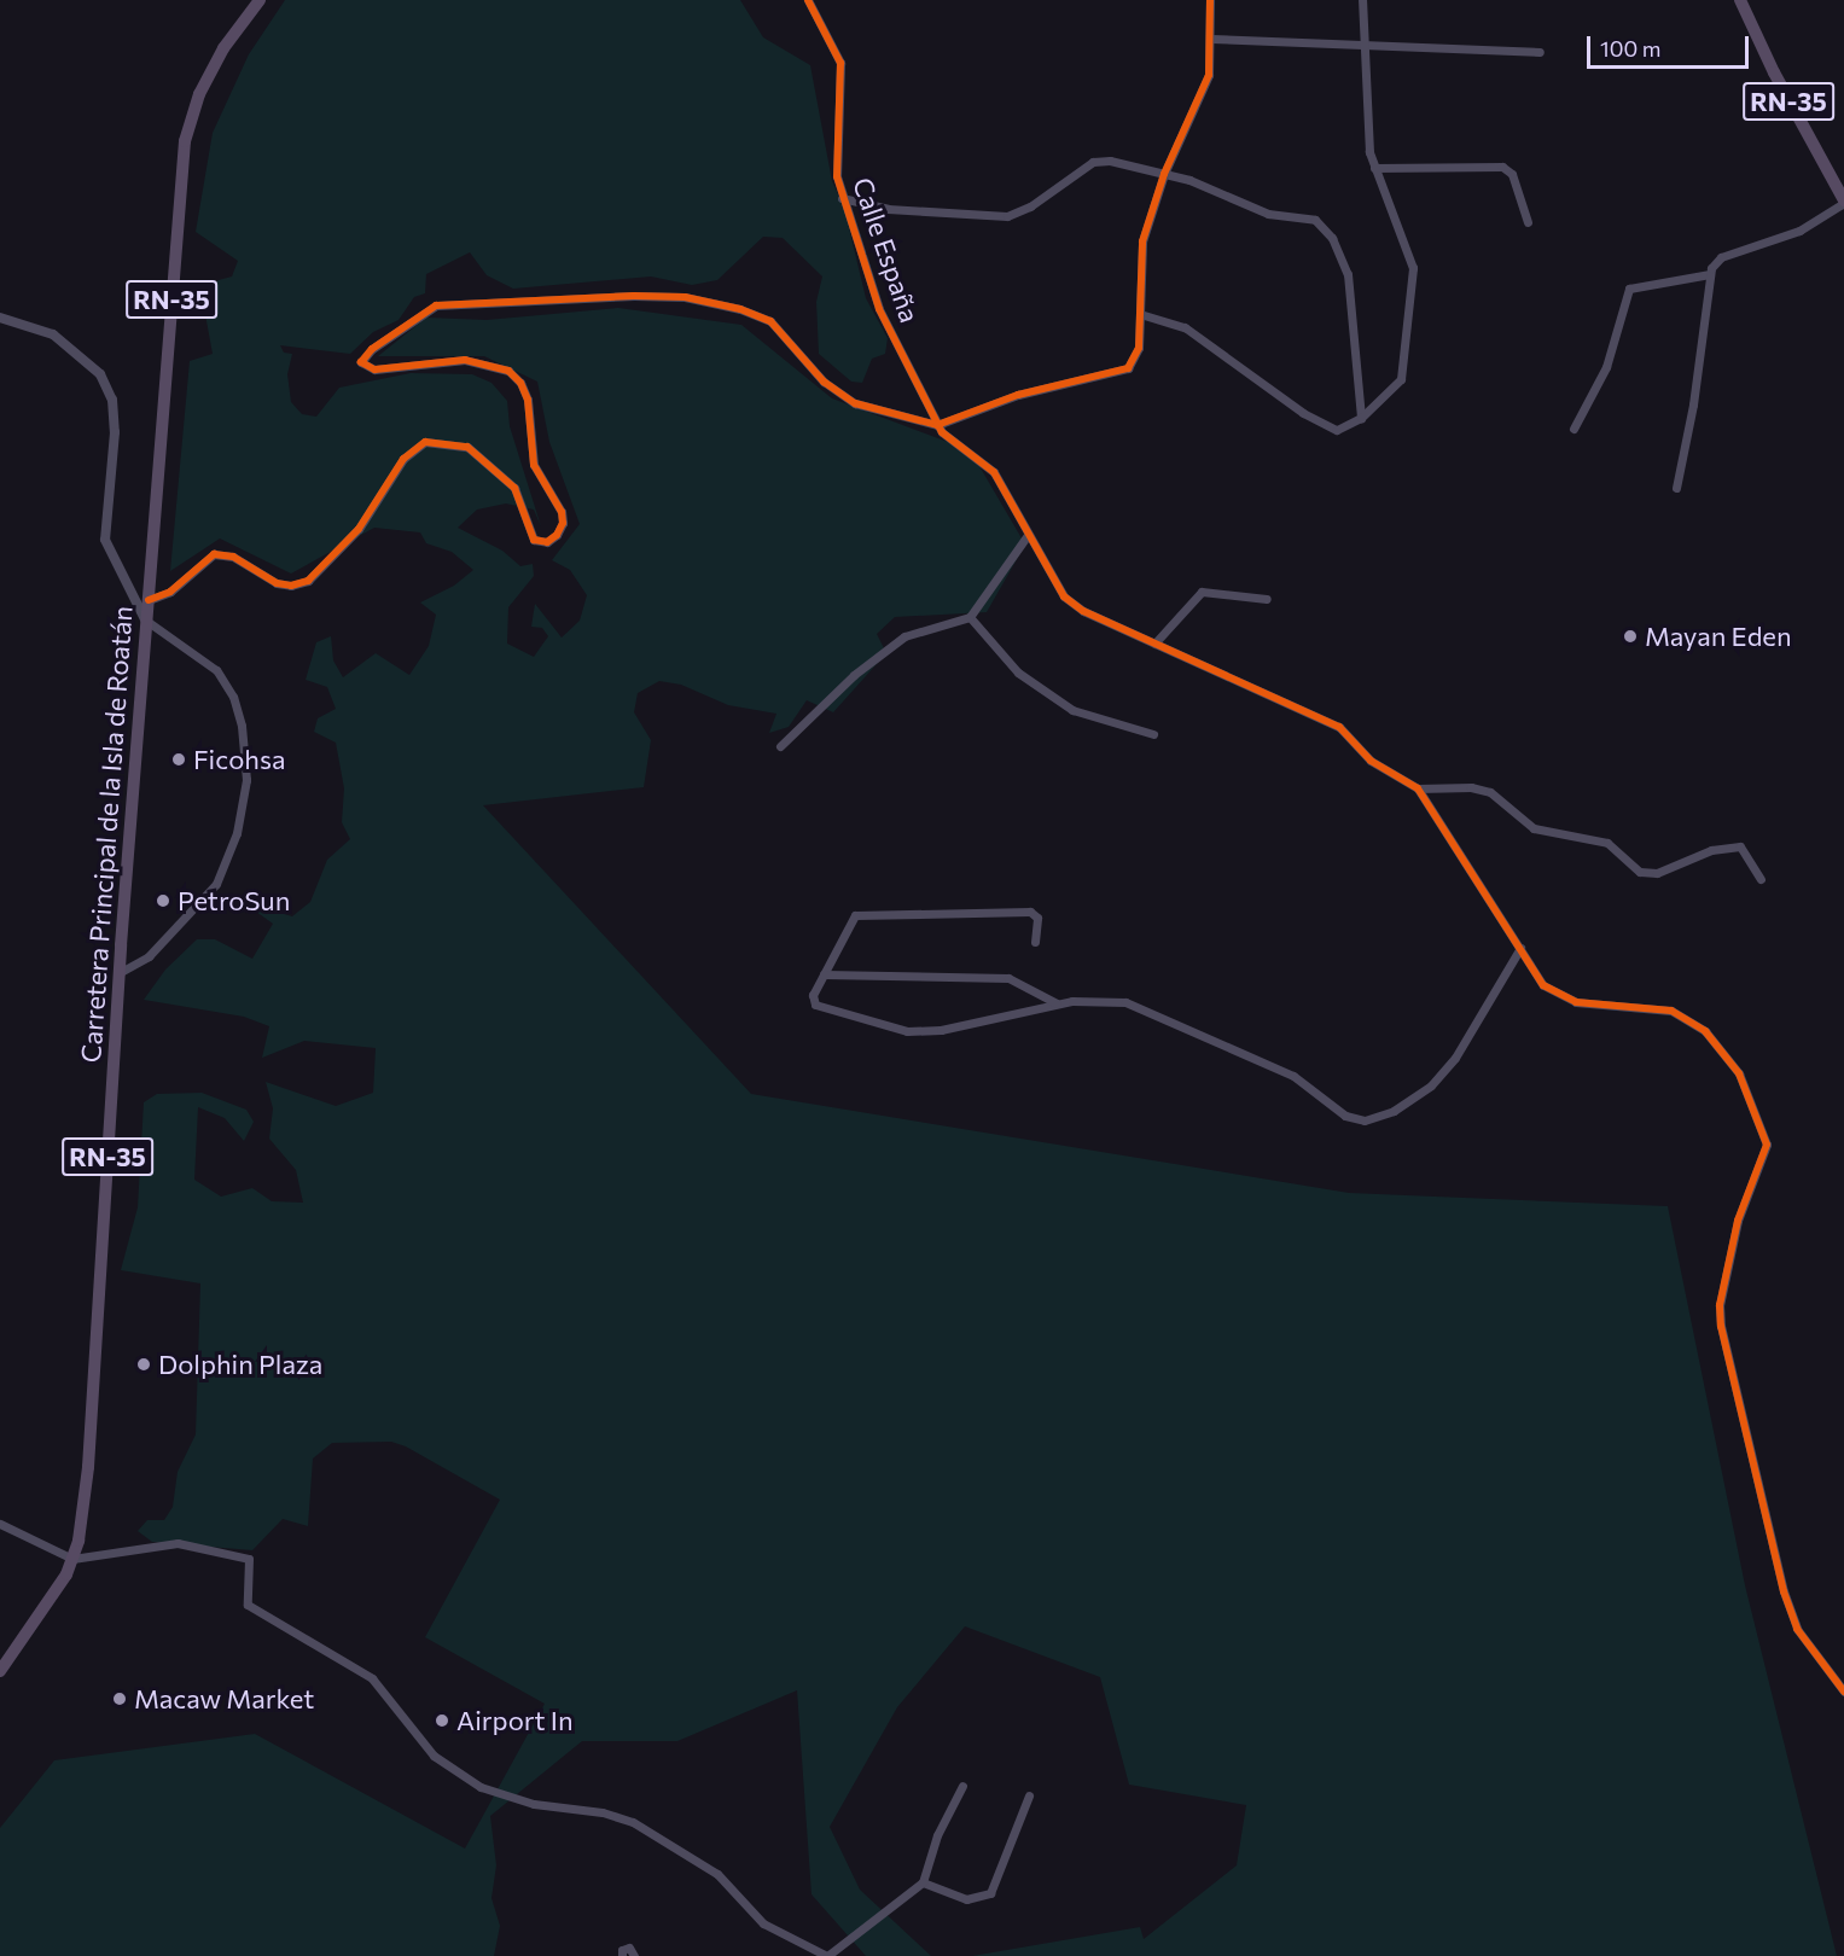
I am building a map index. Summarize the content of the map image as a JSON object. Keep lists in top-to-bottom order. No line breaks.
{"streets":{"main road":["RN-35","Carretera Principal de la Isla de Roatán"],"street":["Calle España"]},"places":["Mayan Eden","Ficohsa","PetroSun","Dolphin Plaza","Macaw Market","Airport In"],"scale_bar":"100 m"}
